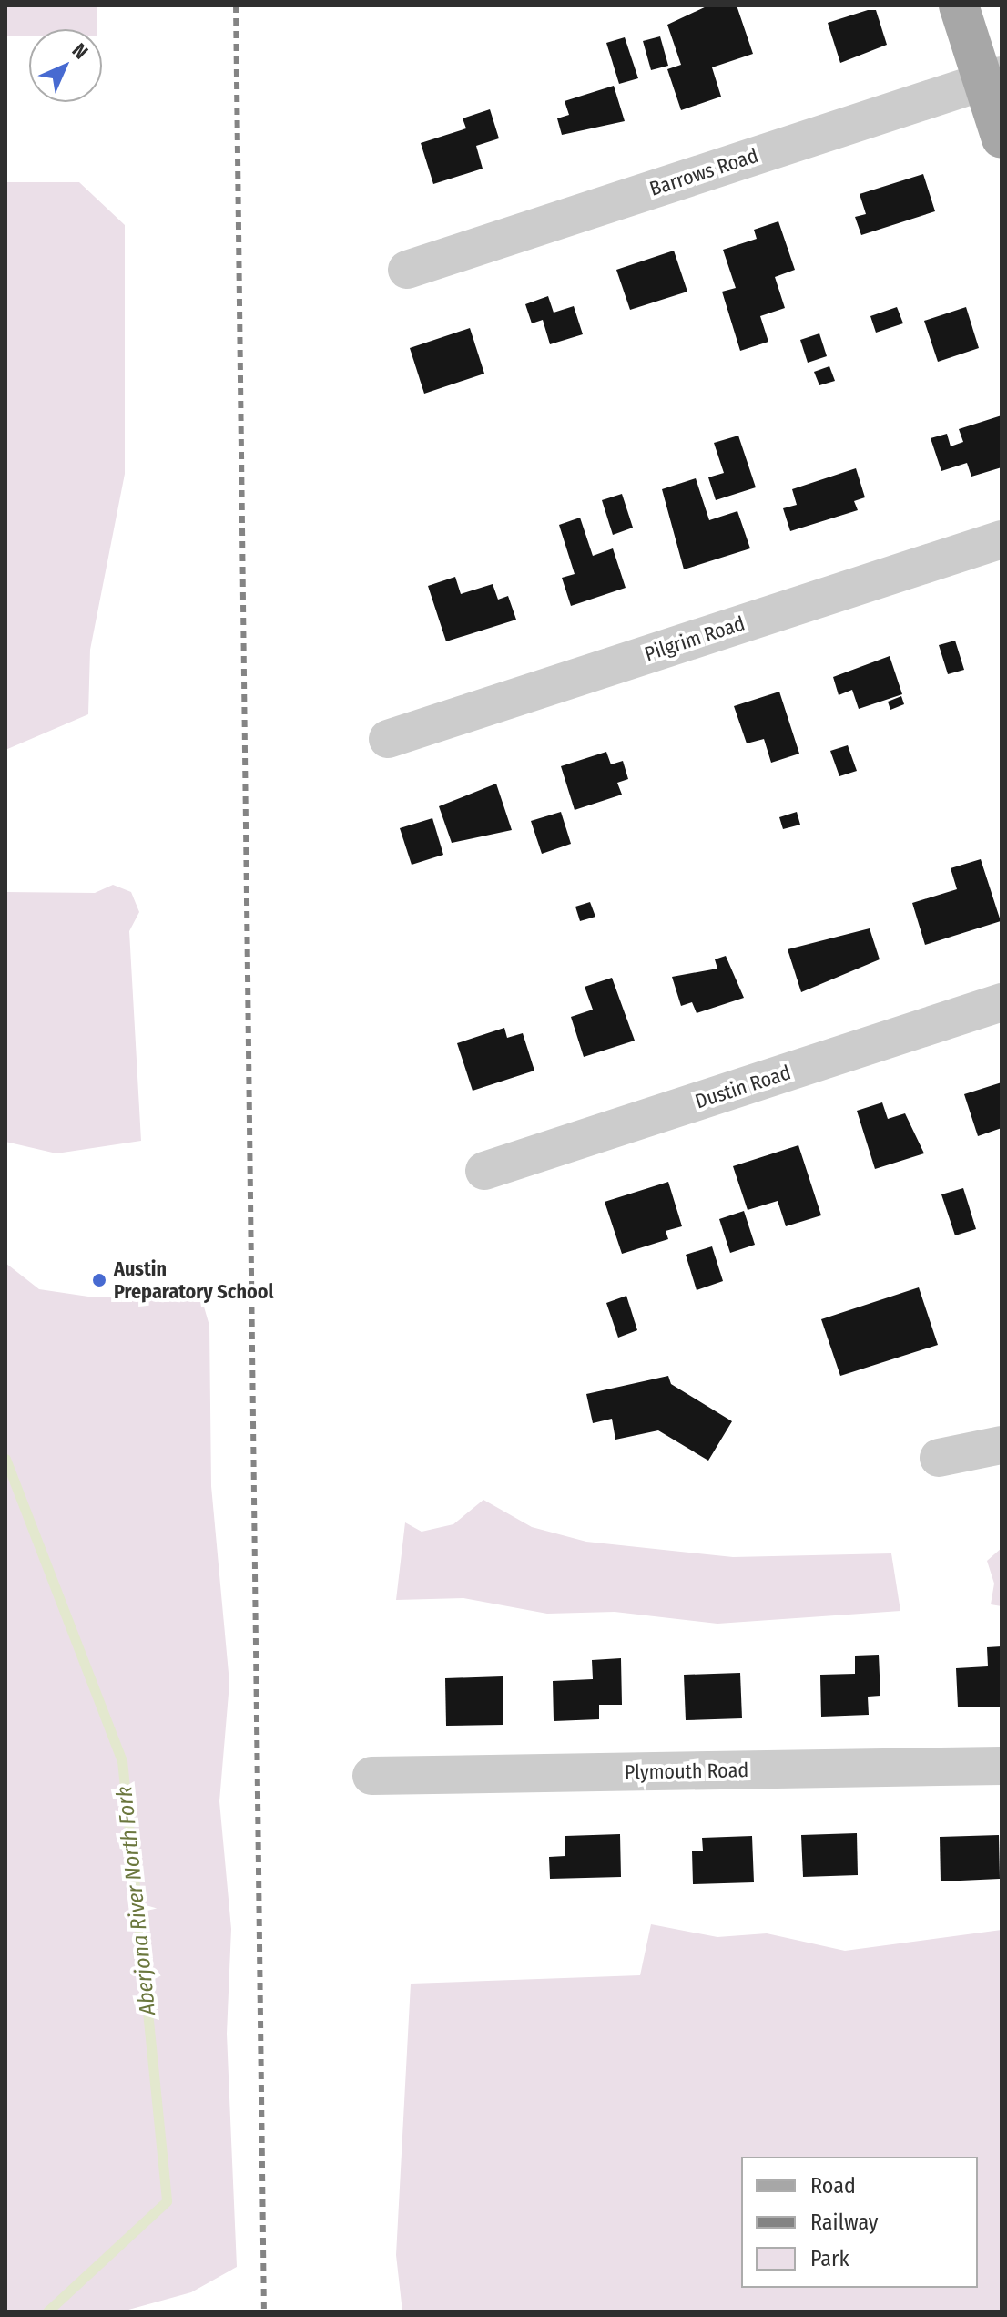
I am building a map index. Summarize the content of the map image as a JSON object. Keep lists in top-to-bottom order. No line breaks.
{"streets":{"street":["Barrows Road","Pilgrim Road","Dustin Road","Plymouth Road"]},"water":["Aberjona River North Fork"],"places":["Austin Preparatory School"],"legend":["Road","Railway","Park"],"north":"top right"}
